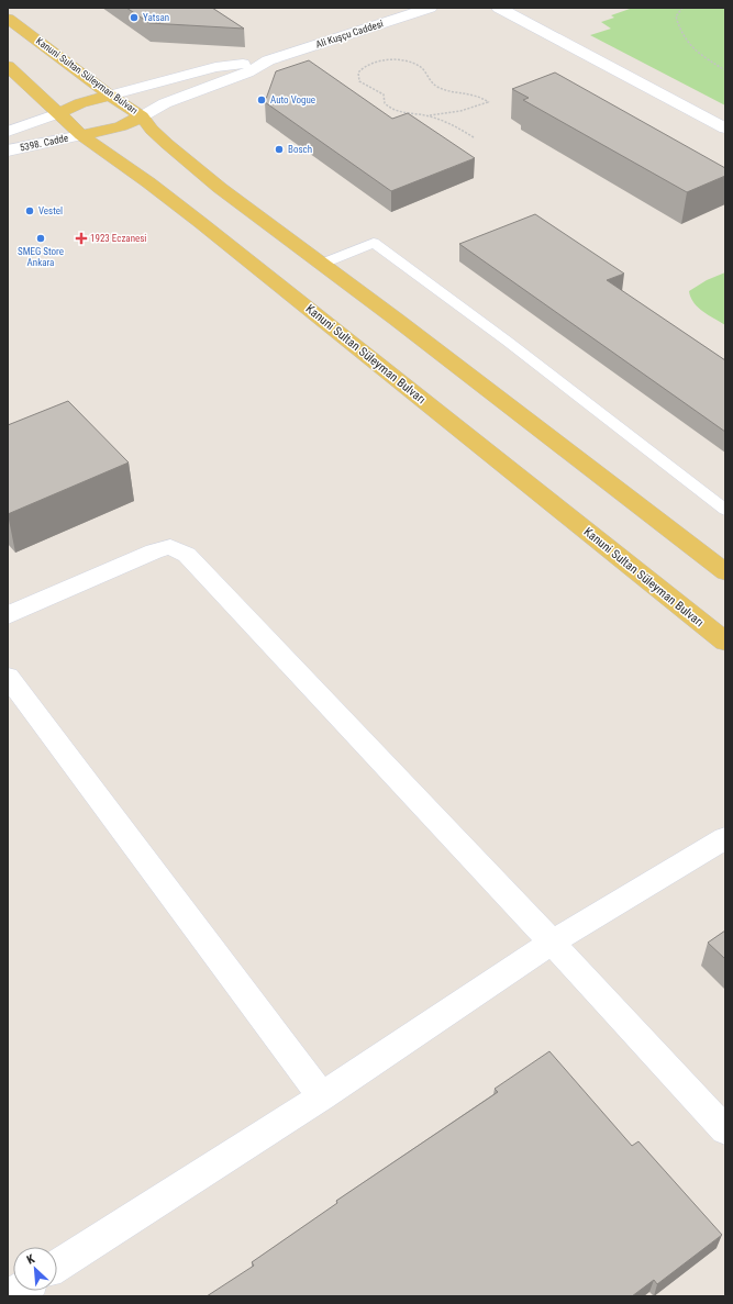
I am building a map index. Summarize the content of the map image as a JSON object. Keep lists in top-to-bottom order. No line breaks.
{"streets":{"main road":["Kanuni Sultan Süleyman Bulvarı"],"street":["Ali Kuşçu Caddesi","5398. Cadde"]},"crossings":[["Ali Kuşçu Caddesi","Kanuni Sultan Süleyman Bulvarı"],["Kanuni Sultan Süleyman Bulvarı","5398. Cadde"]],"places":{"other":["Yatsan","Auto Vogue","Bosch","Vestel","SMEG Store Ankara"],"health":["1923 Eczanesi"]},"north":"top left"}
